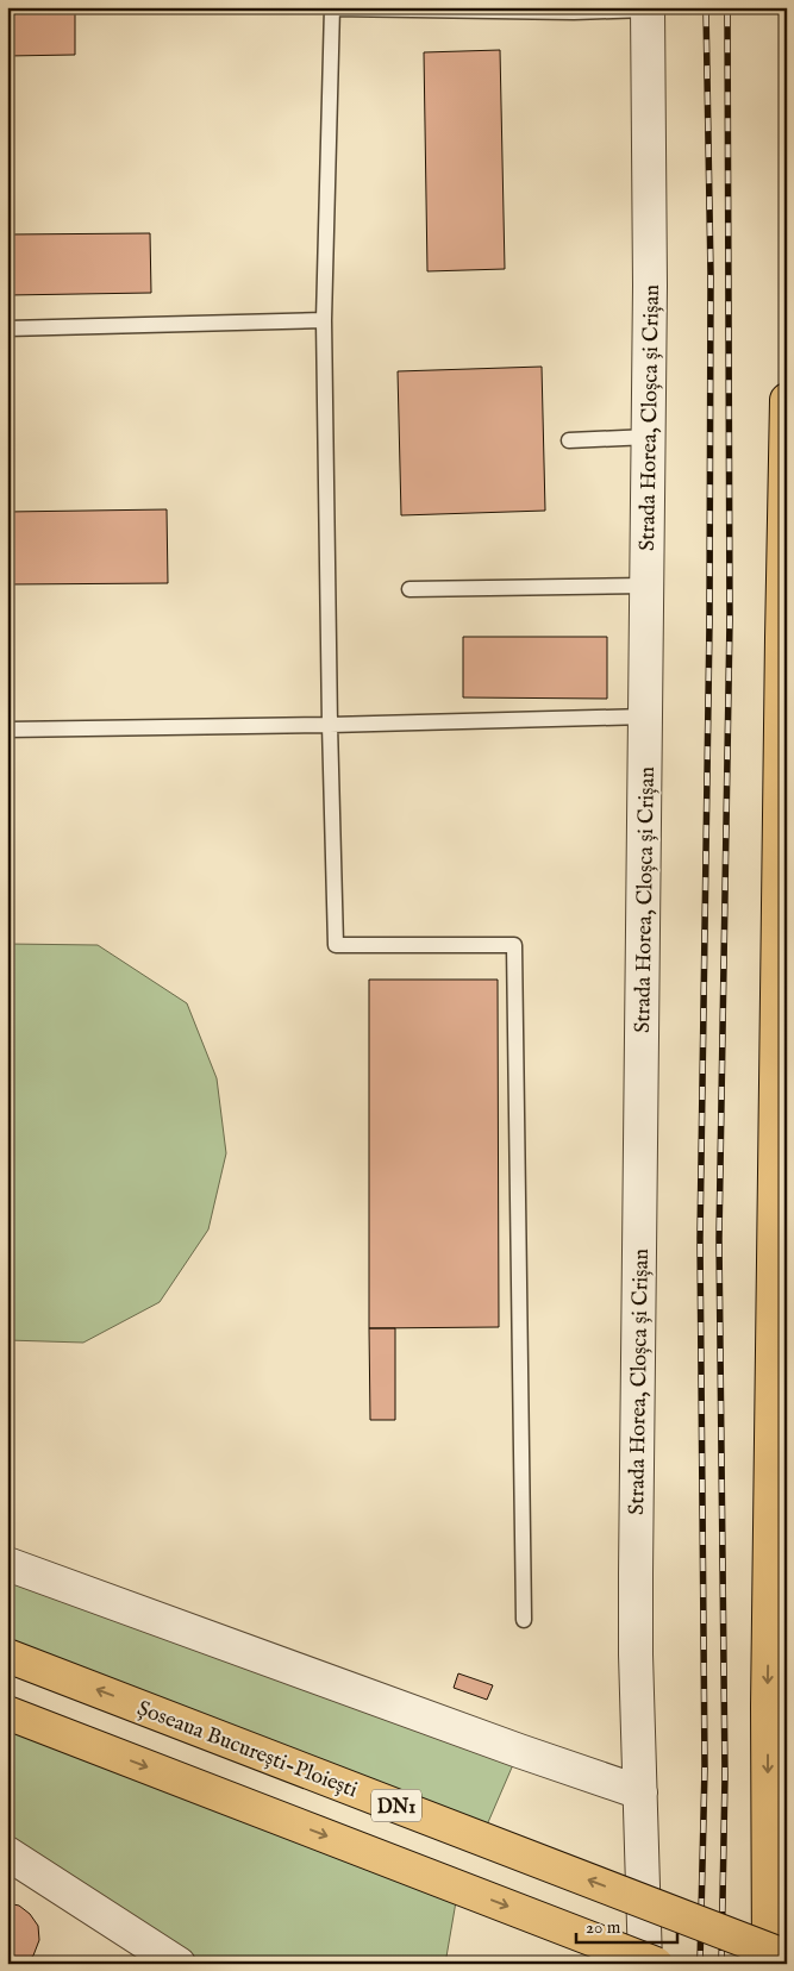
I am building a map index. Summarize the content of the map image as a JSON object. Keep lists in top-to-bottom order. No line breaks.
{"streets":{"main road":["Șoseaua București-Ploiești","DN1"],"street":["Strada Horea, Cloșca și Crișan"]},"scale_bar":"20 m"}
